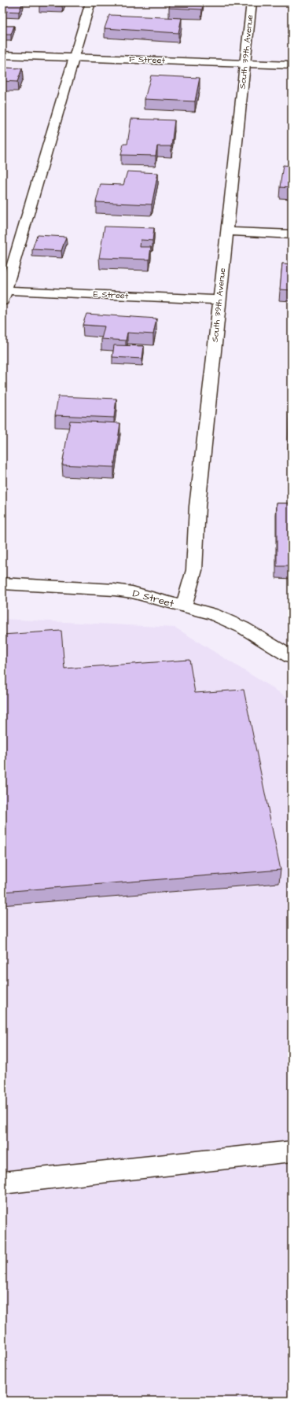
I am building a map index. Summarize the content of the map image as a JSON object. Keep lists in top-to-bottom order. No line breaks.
{"streets":{"street":["South 39th Avenue","F Street","E Street","D Street"]},"crossings":[["South 39th Avenue","F Street"],["South 39th Avenue","E Street"],["South 39th Avenue","D Street"]]}
